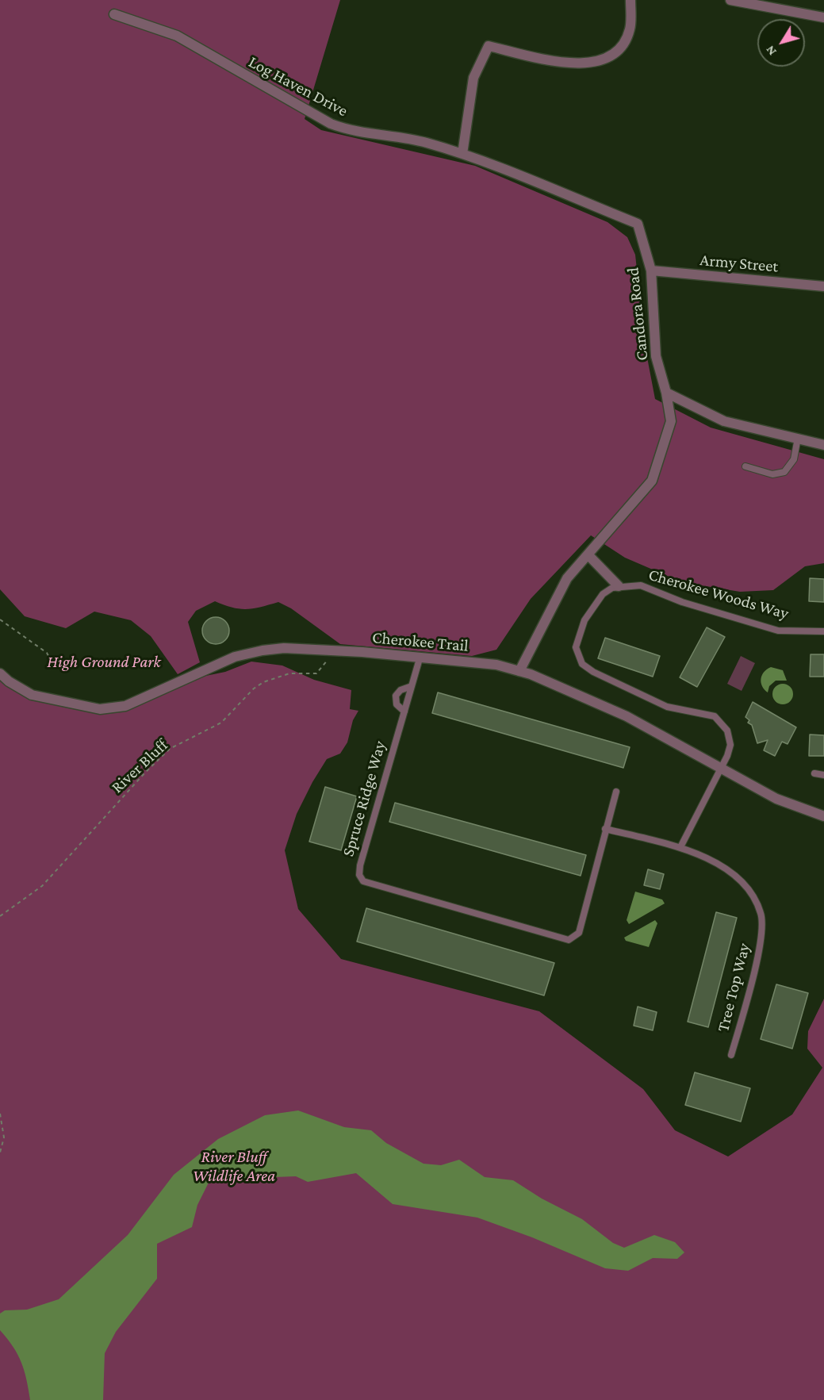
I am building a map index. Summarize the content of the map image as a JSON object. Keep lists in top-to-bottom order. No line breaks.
{"streets":{"street":["Log Haven Drive","Army Street","Candora Road","Cherokee Trail"],"lane":["Cherokee Woods Way","Spruce Ridge Way","Tree Top Way"],"path":["River Bluff"]},"crossings":[["Log Haven Drive","Candora Road"],["Army Street","Candora Road"],["Candora Road","Cherokee Trail"],["Cherokee Trail","River Bluff"],["Cherokee Trail","Spruce Ridge Way"],["Spruce Ridge Way","Tree Top Way"]],"parks":["High Ground Park","River Bluff Wildlife Area"],"north":"bottom left"}
